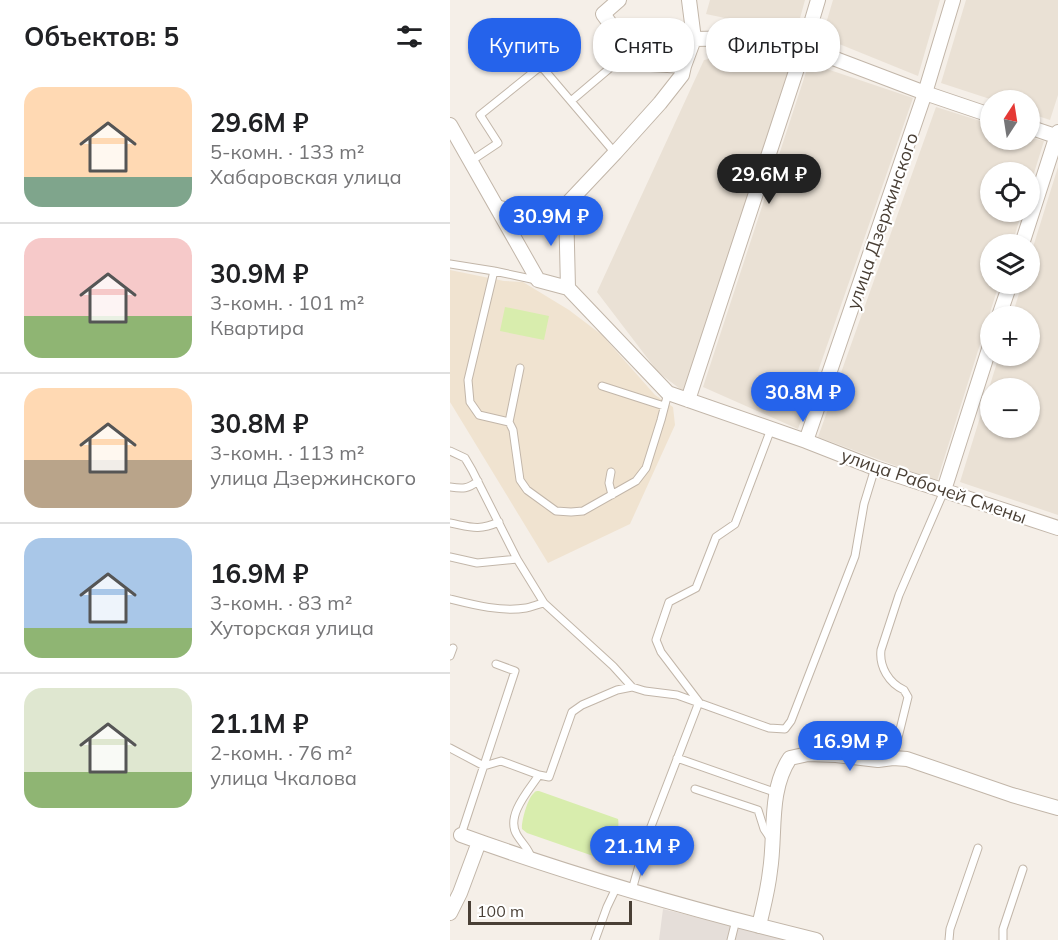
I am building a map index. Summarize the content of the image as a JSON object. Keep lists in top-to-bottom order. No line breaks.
{"streets":{"street":["улица Дзержинского","улица Рабочей Смены"]},"crossings":[["улица Дзержинского","улица Рабочей Смены"]],"scale_bar":"100 m","north":"top","page":{"heading":"Объектов: 5","chip":["Купить","Снять","Фильтры"],"list":[{"name":"29.6M ₽","note":"5-комн. · 133 m² · Хабаровская улица"},{"name":"30.9M ₽","note":"3-комн. · 101 m² · Квартира"},{"name":"30.8M ₽","note":"3-комн. · 113 m² · улица Дзержинского"},{"name":"16.9M ₽","note":"3-комн. · 83 m² · Хуторская улица"},{"name":"21.1M ₽","note":"2-комн. · 76 m² · улица Чкалова"}],"map_buttons":["+","−"],"price":["29.6M ₽","30.9M ₽","30.8M ₽","16.9M ₽","21.1M ₽"],"scale":"100 m"}}
